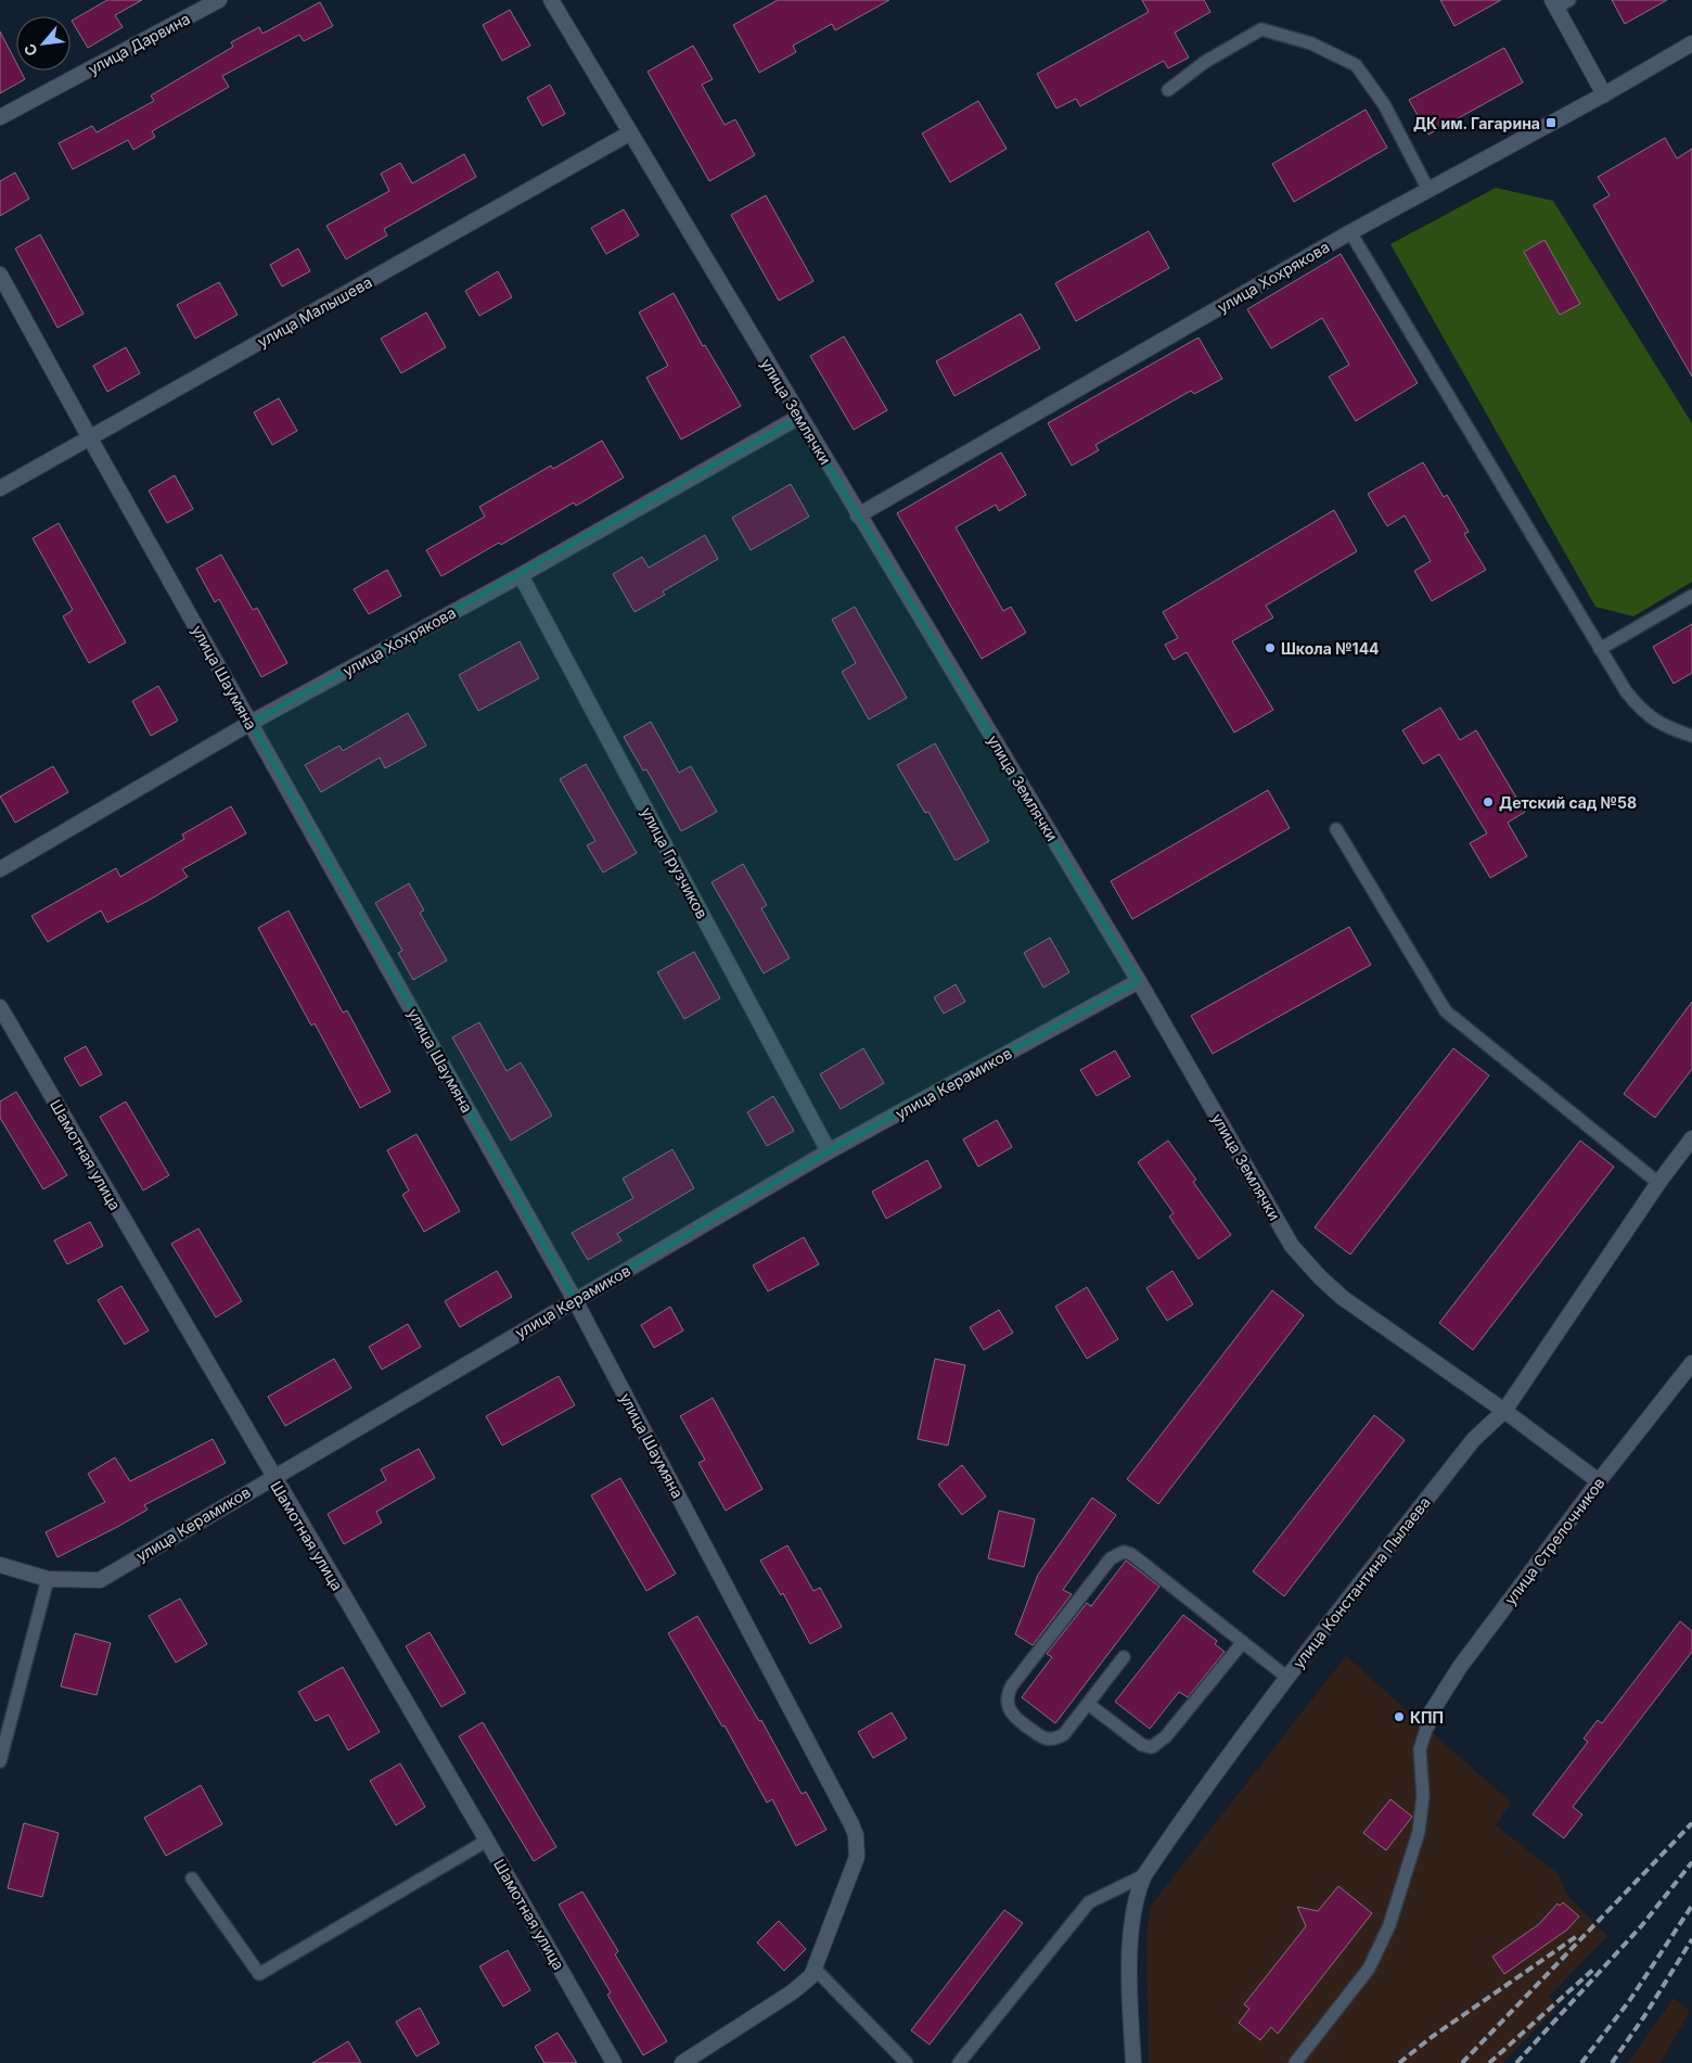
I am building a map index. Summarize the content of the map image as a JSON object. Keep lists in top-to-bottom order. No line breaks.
{"streets":{"street":["улица Дарвина","улица Хохрякова","улица Малышева","улица Землячки","улица Шаумяна","улица Грузчиков","улица Керамиков","Шамотная улица","улица Стрелочников","улица Константина Пылаева"]},"crossings":[["улица Хохрякова","улица Землячки"],["улица Хохрякова","улица Шаумяна"],["улица Хохрякова","улица Грузчиков"],["улица Малышева","улица Землячки"],["улица Малышева","улица Шаумяна"],["улица Землячки","улица Керамиков"],["улица Землячки","улица Стрелочников"],["улица Землячки","улица Константина Пылаева"],["улица Шаумяна","улица Керамиков"],["улица Грузчиков","улица Керамиков"],["улица Керамиков","Шамотная улица"]],"places":{"transit":["ДК им. Гагарина"],"other":["Школа №144","Детский сад №58","КПП"]},"north":"bottom left"}
